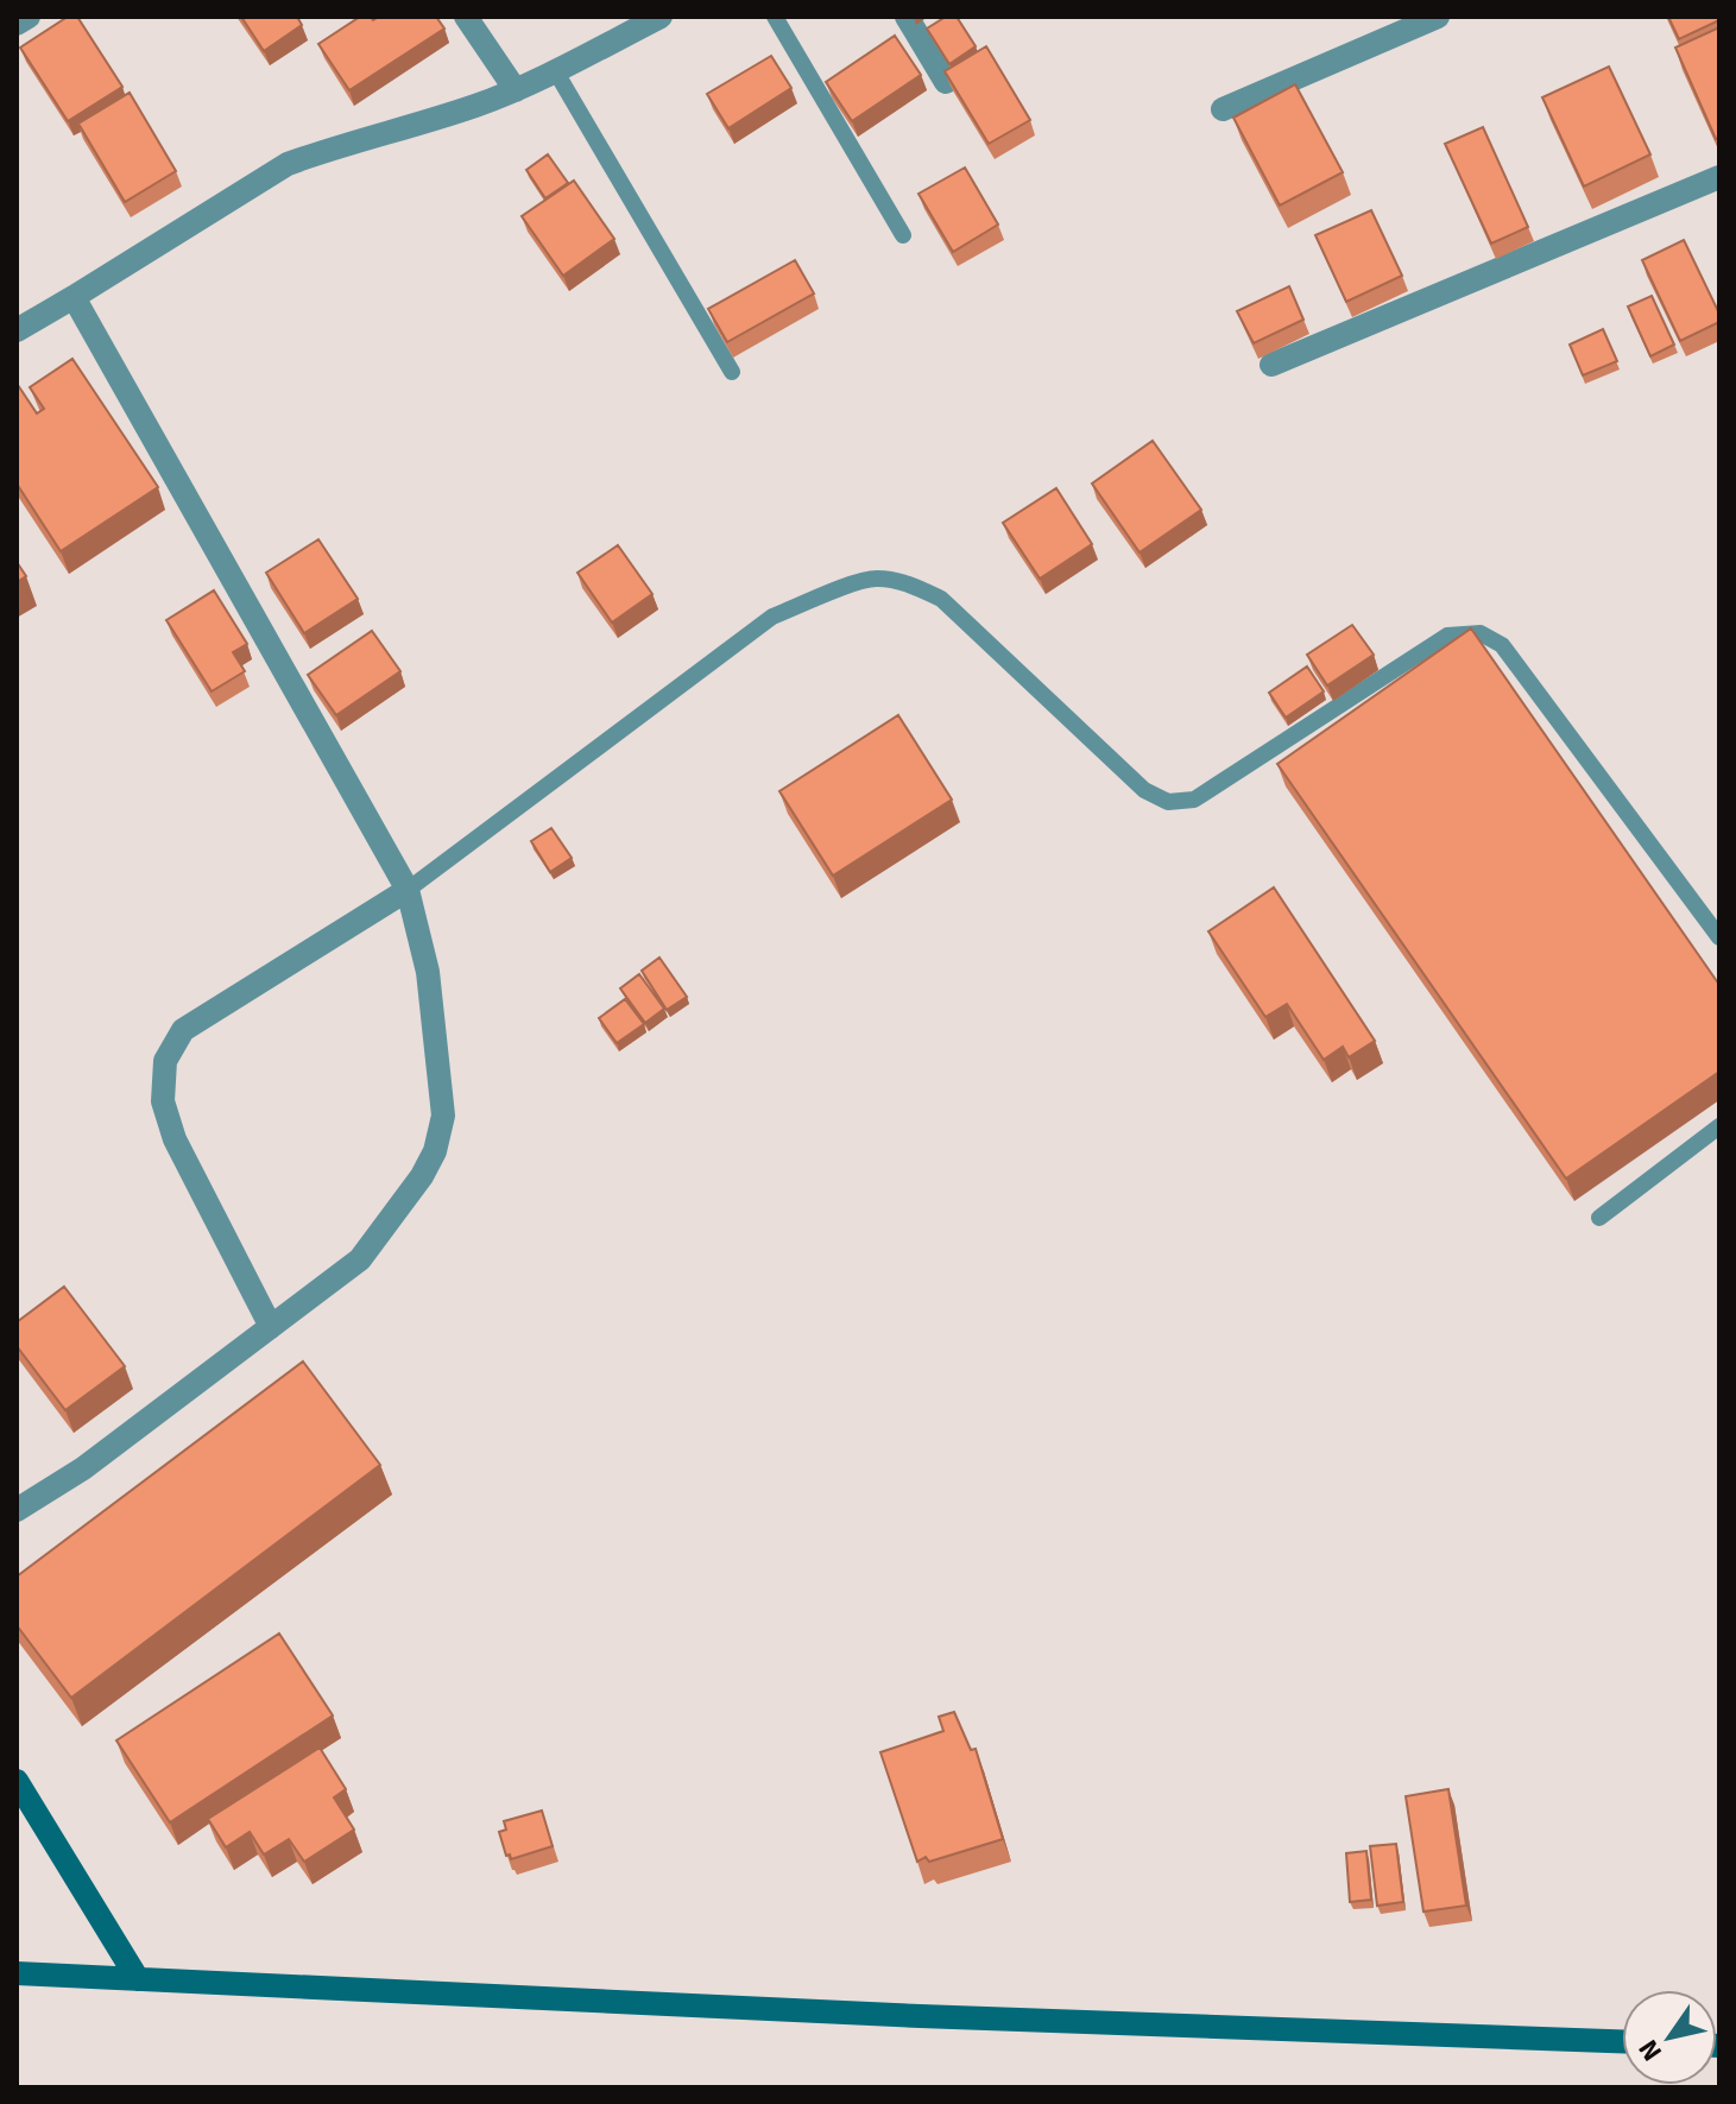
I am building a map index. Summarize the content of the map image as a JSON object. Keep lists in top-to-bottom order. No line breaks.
{"north":"bottom left"}
